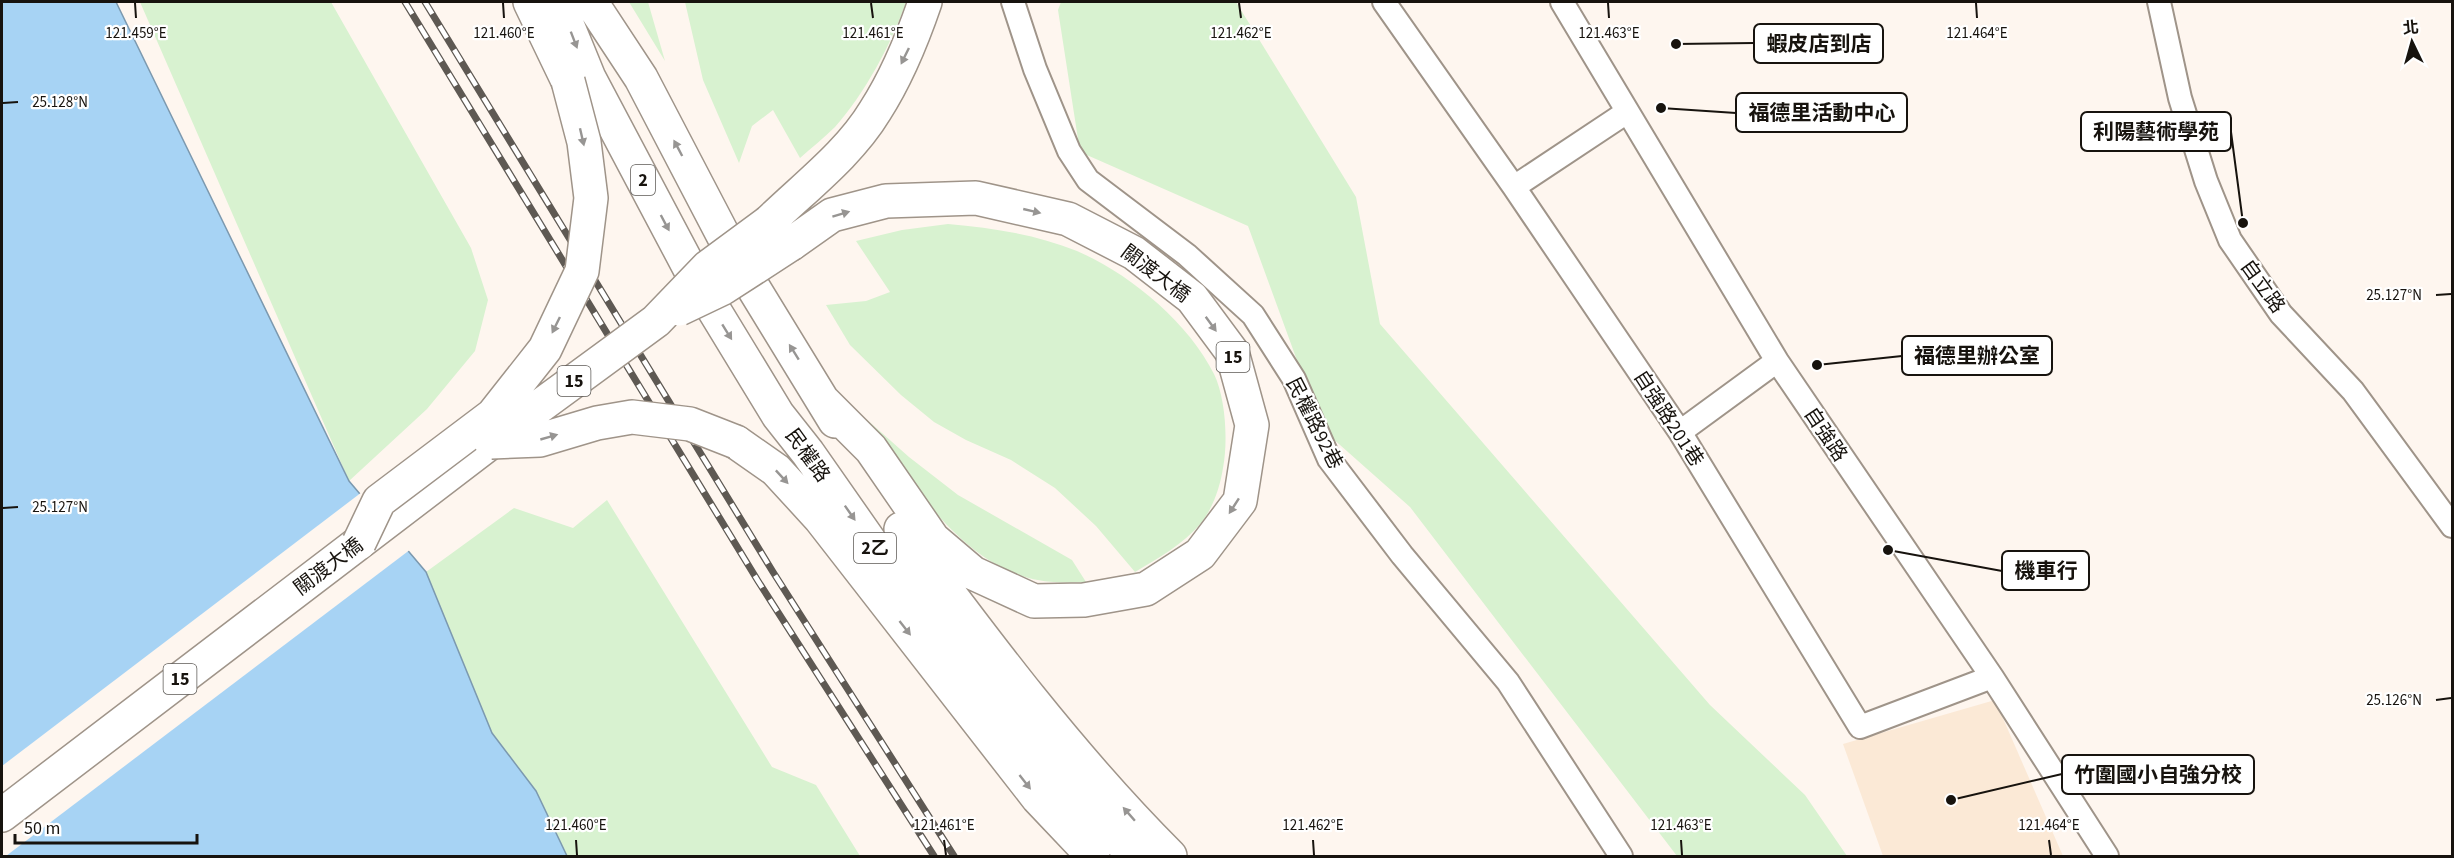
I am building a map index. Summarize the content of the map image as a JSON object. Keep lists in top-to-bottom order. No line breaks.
{"streets":{"main road":["2","關渡大橋","15","民權路","2乙"],"street":["自立路","自強路201巷","民權路92巷","自強路"]},"crossings":[["關渡大橋","民權路"],["自強路201巷","自強路"]],"places":["蝦皮店到店","福德里活動中心","利陽藝術學苑","福德里辦公室","機車行","竹圍國小自強分校"],"scale_bar":"50 m","north":"top","coordinates":["121.459°E","121.460°E","121.461°E","121.462°E","121.463°E","121.464°E","25.128°N","25.127°N","25.126°N"]}
